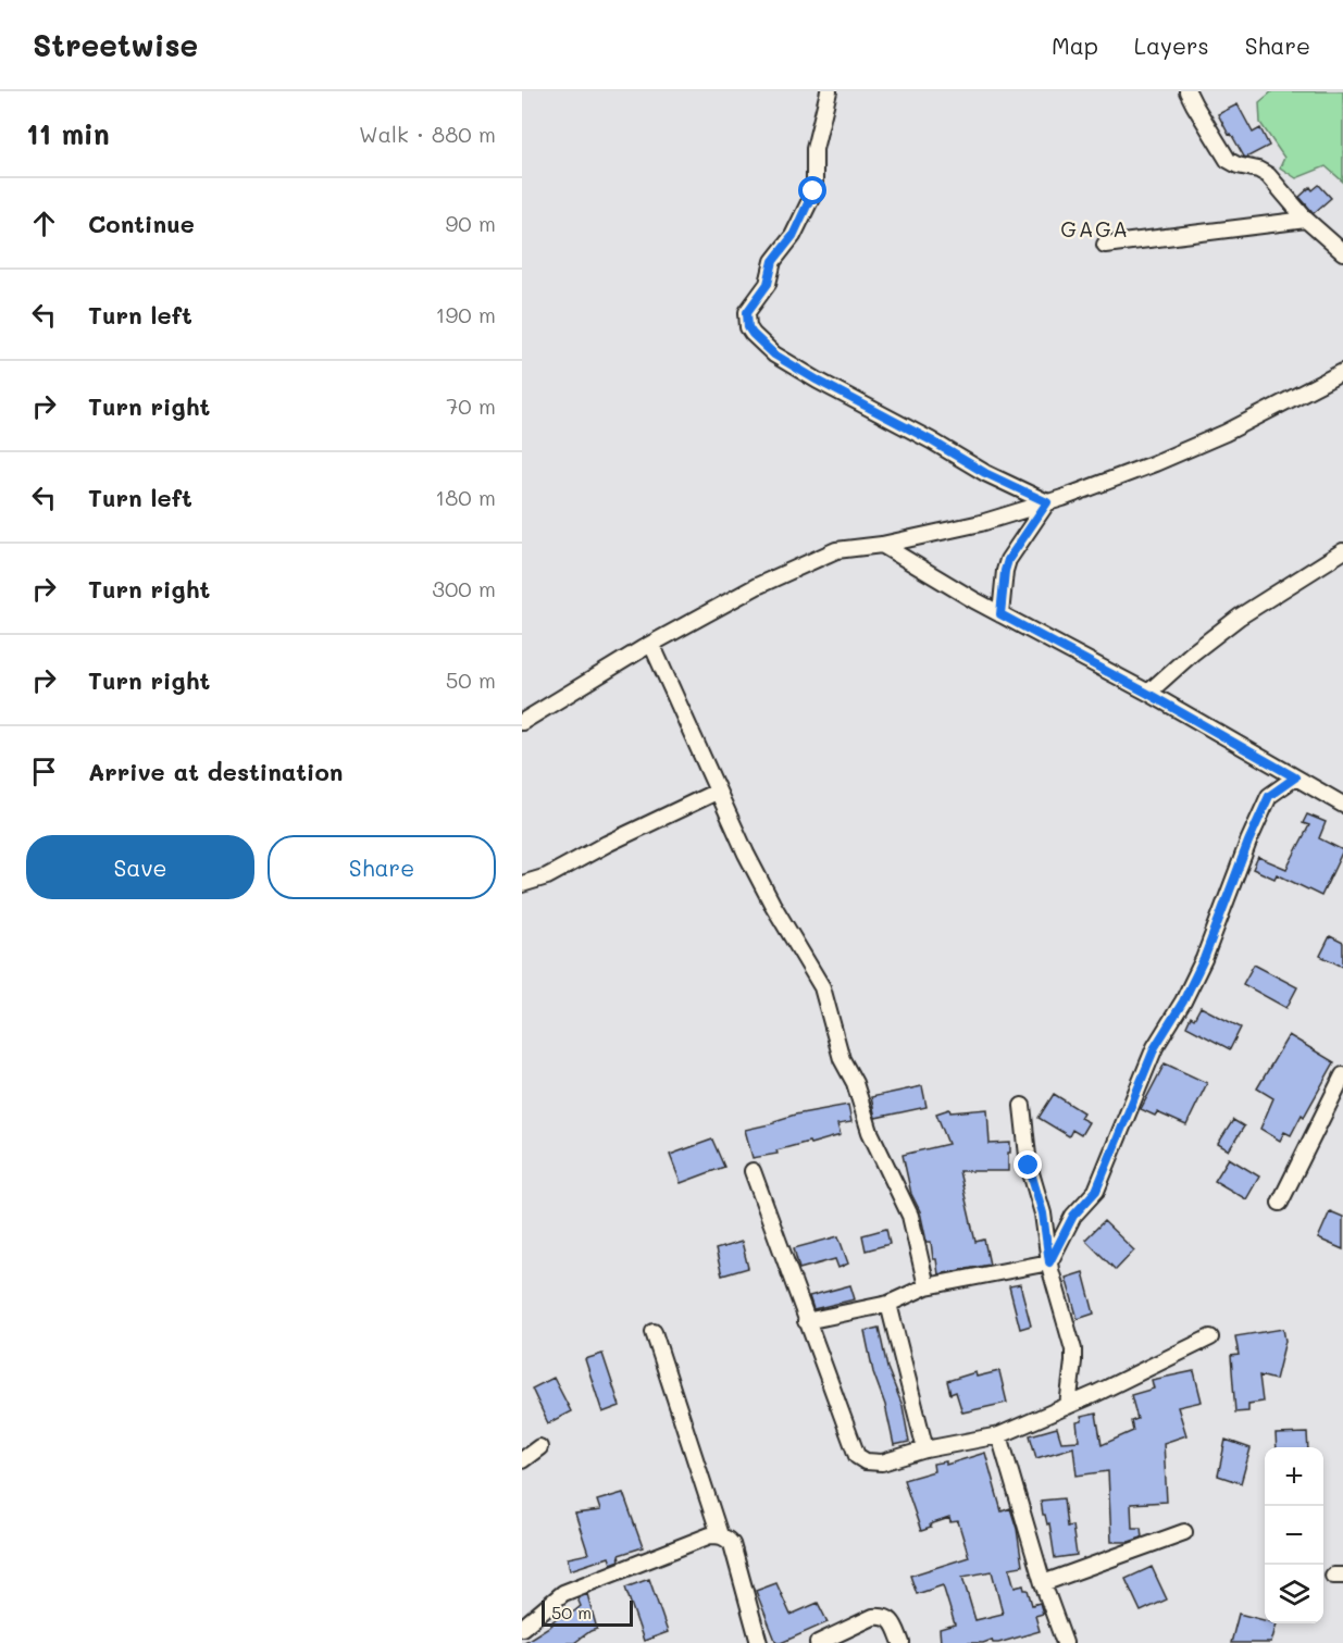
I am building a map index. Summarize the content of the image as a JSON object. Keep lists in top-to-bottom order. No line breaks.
{"districts":["GAGA"],"scale_bar":"50 m","page":{"header":"Streetwise","nav":["Map","Layers","Share"],"heading":["11 min","Walk · 880 m"],"list":[["Continue","90 m"],["Turn left","190 m"],["Turn right","70 m"],["Turn left","180 m"],["Turn right","300 m"],["Turn right","50 m"],"Arrive at destination"],"buttons":["Save","Share"],"map_buttons":["+","−"],"scale":"50 m"}}
